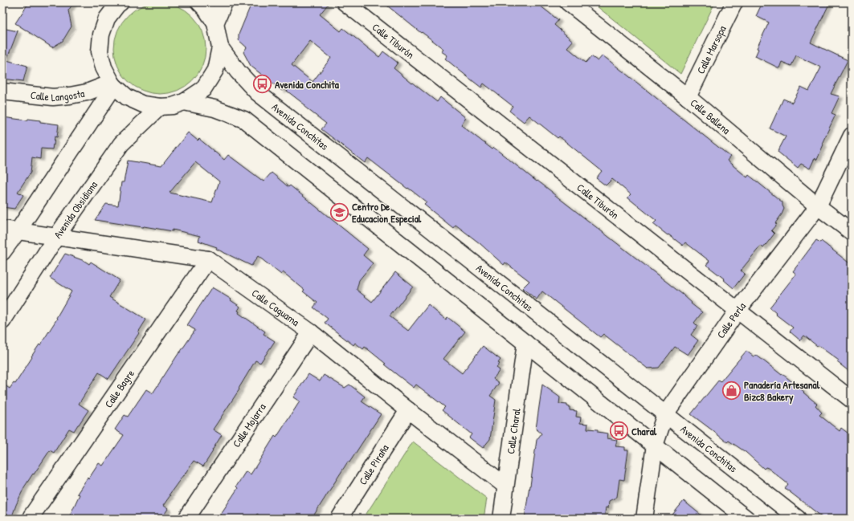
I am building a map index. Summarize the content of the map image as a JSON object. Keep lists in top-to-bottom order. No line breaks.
{"streets":{"street":["Calle Tiburón","Calle Marsopa","Calle Langosta","Calle Ballena","Avenida Conchitas","Avenida Obsidiana","Calle Caguama","Calle Perla","Calle Bagre","Calle Mojarra","Calle Charal","Calle Piraña"]},"crossings":[["Calle Tiburón","Calle Perla"],["Calle Marsopa","Calle Ballena"],["Calle Ballena","Calle Perla"],["Avenida Conchitas","Calle Perla"],["Avenida Obsidiana","Calle Caguama"],["Calle Caguama","Calle Bagre"],["Calle Caguama","Calle Mojarra"],["Calle Caguama","Calle Charal"],["Calle Caguama","Calle Piraña"]],"places":{"bus stop":["Avenida Conchita","Charal"],"school or university":["Centro De Educacion Especial"],"shop":["Panadería Artesanal Bizc8 Bakery"]}}
